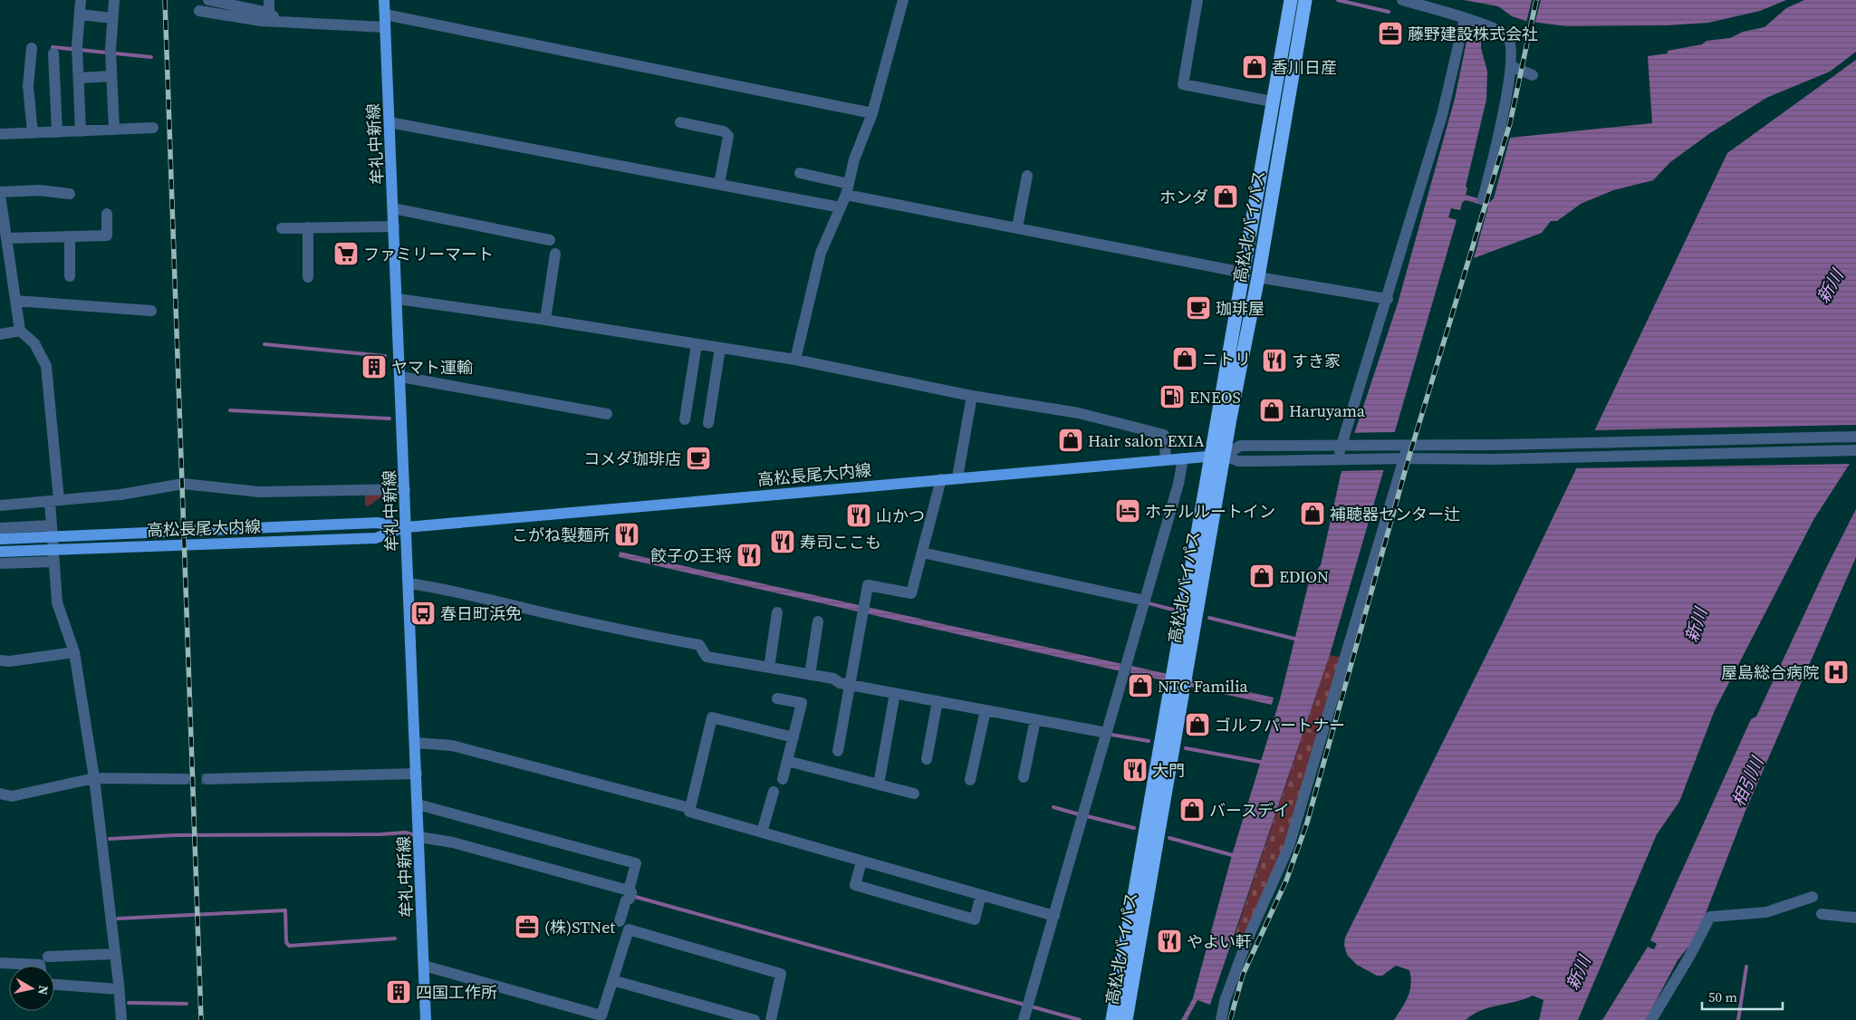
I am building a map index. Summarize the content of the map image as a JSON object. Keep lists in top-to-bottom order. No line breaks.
{"streets":{"highway":["高松北バイパス"],"main road":["牟礼中新線","高松長尾大内線"]},"crossings":[["牟礼中新線","高松長尾大内線"],["高松北バイパス","高松長尾大内線"]],"water":["新川","相引川"],"places":{"office":["藤野建設株式会社","(株)STNet"],"shop":["香川日産","ホンダ","ニトリ","Haruyama","Hair salon EXIA","補聴器センター辻","EDION","NTC Familia","ゴルフパートナー","バースデイ"],"supermarket":["ファミリーマート"],"cafe":["珈琲屋","コメダ珈琲店"],"restaurant":["すき家","山かつ","こがね製麺所","寿司ここも","餃子の王将","大門","やよい軒"],"building":["ヤマト運輸","四国工作所"],"fuel station":["ENEOS"],"hotel":["ホテルルートイン"],"bus stop":["春日町浜免"],"hospital":["屋島総合病院"]},"scale_bar":"50 m","north":"right"}
